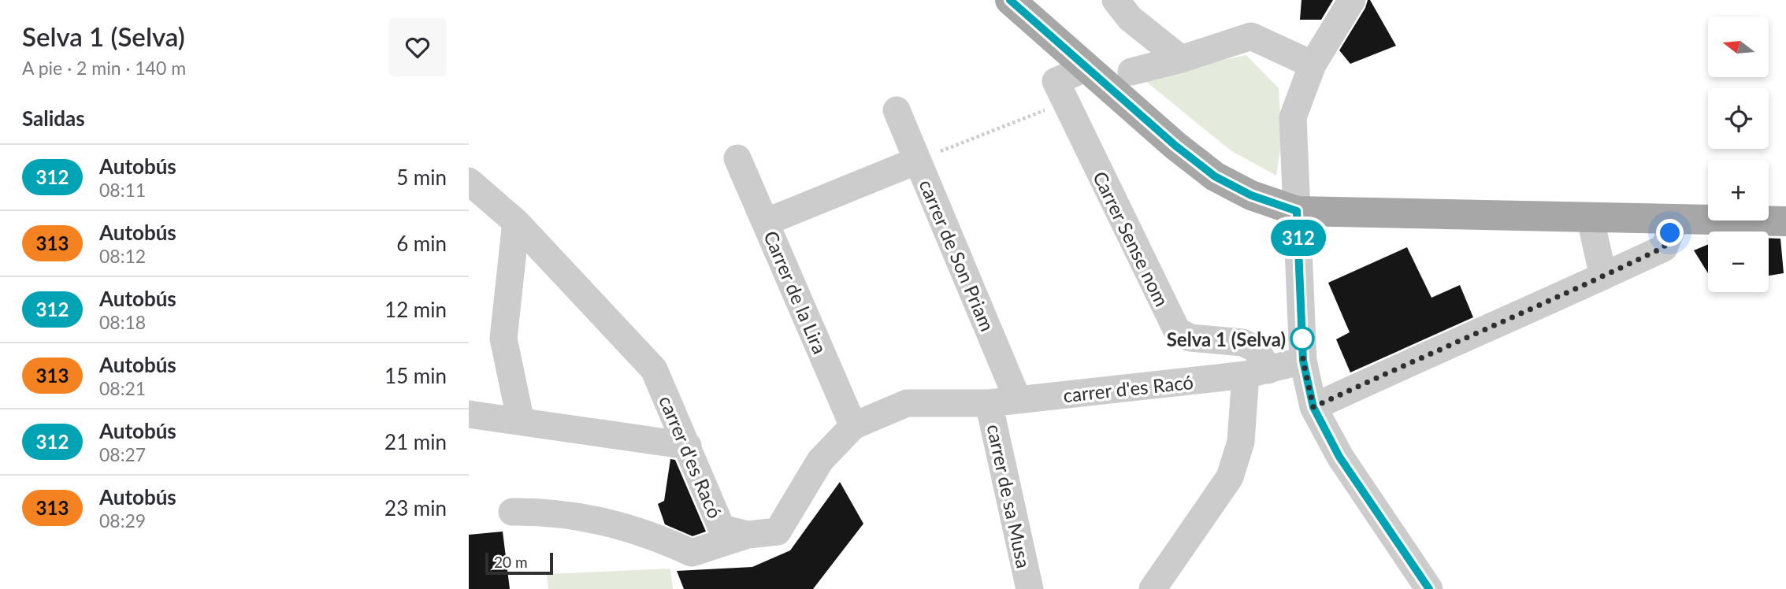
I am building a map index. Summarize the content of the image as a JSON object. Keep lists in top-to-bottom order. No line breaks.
{"streets":{"street":["Carrer Sense nom","carrer de Son Priam","Carrer de la Lira","carrer d'es Racó","carrer de sa Musa"]},"crossings":[["Carrer Sense nom","carrer d'es Racó"],["carrer de Son Priam","carrer d'es Racó"],["Carrer de la Lira","carrer d'es Racó"],["carrer d'es Racó","carrer de sa Musa"]],"places":["Selva 1 (Selva)"],"lines":["bus line 312"],"scale_bar":"20 m","north":"left","page":{"heading":[["Selva 1 (Selva)","A pie · 2 min · 140 m"],"Salidas"],"on_map":"312","map_buttons":["+","−"],"list":[{"mark":"312","name":"Autobús","note":"08:11","value":"5 min"},{"mark":"313","name":"Autobús","note":"08:12","value":"6 min"},{"mark":"312","name":"Autobús","note":"08:18","value":"12 min"},{"mark":"313","name":"Autobús","note":"08:21","value":"15 min"},{"mark":"312","name":"Autobús","note":"08:27","value":"21 min"},{"mark":"313","name":"Autobús","note":"08:29","value":"23 min"}],"scale":"20 m"}}
